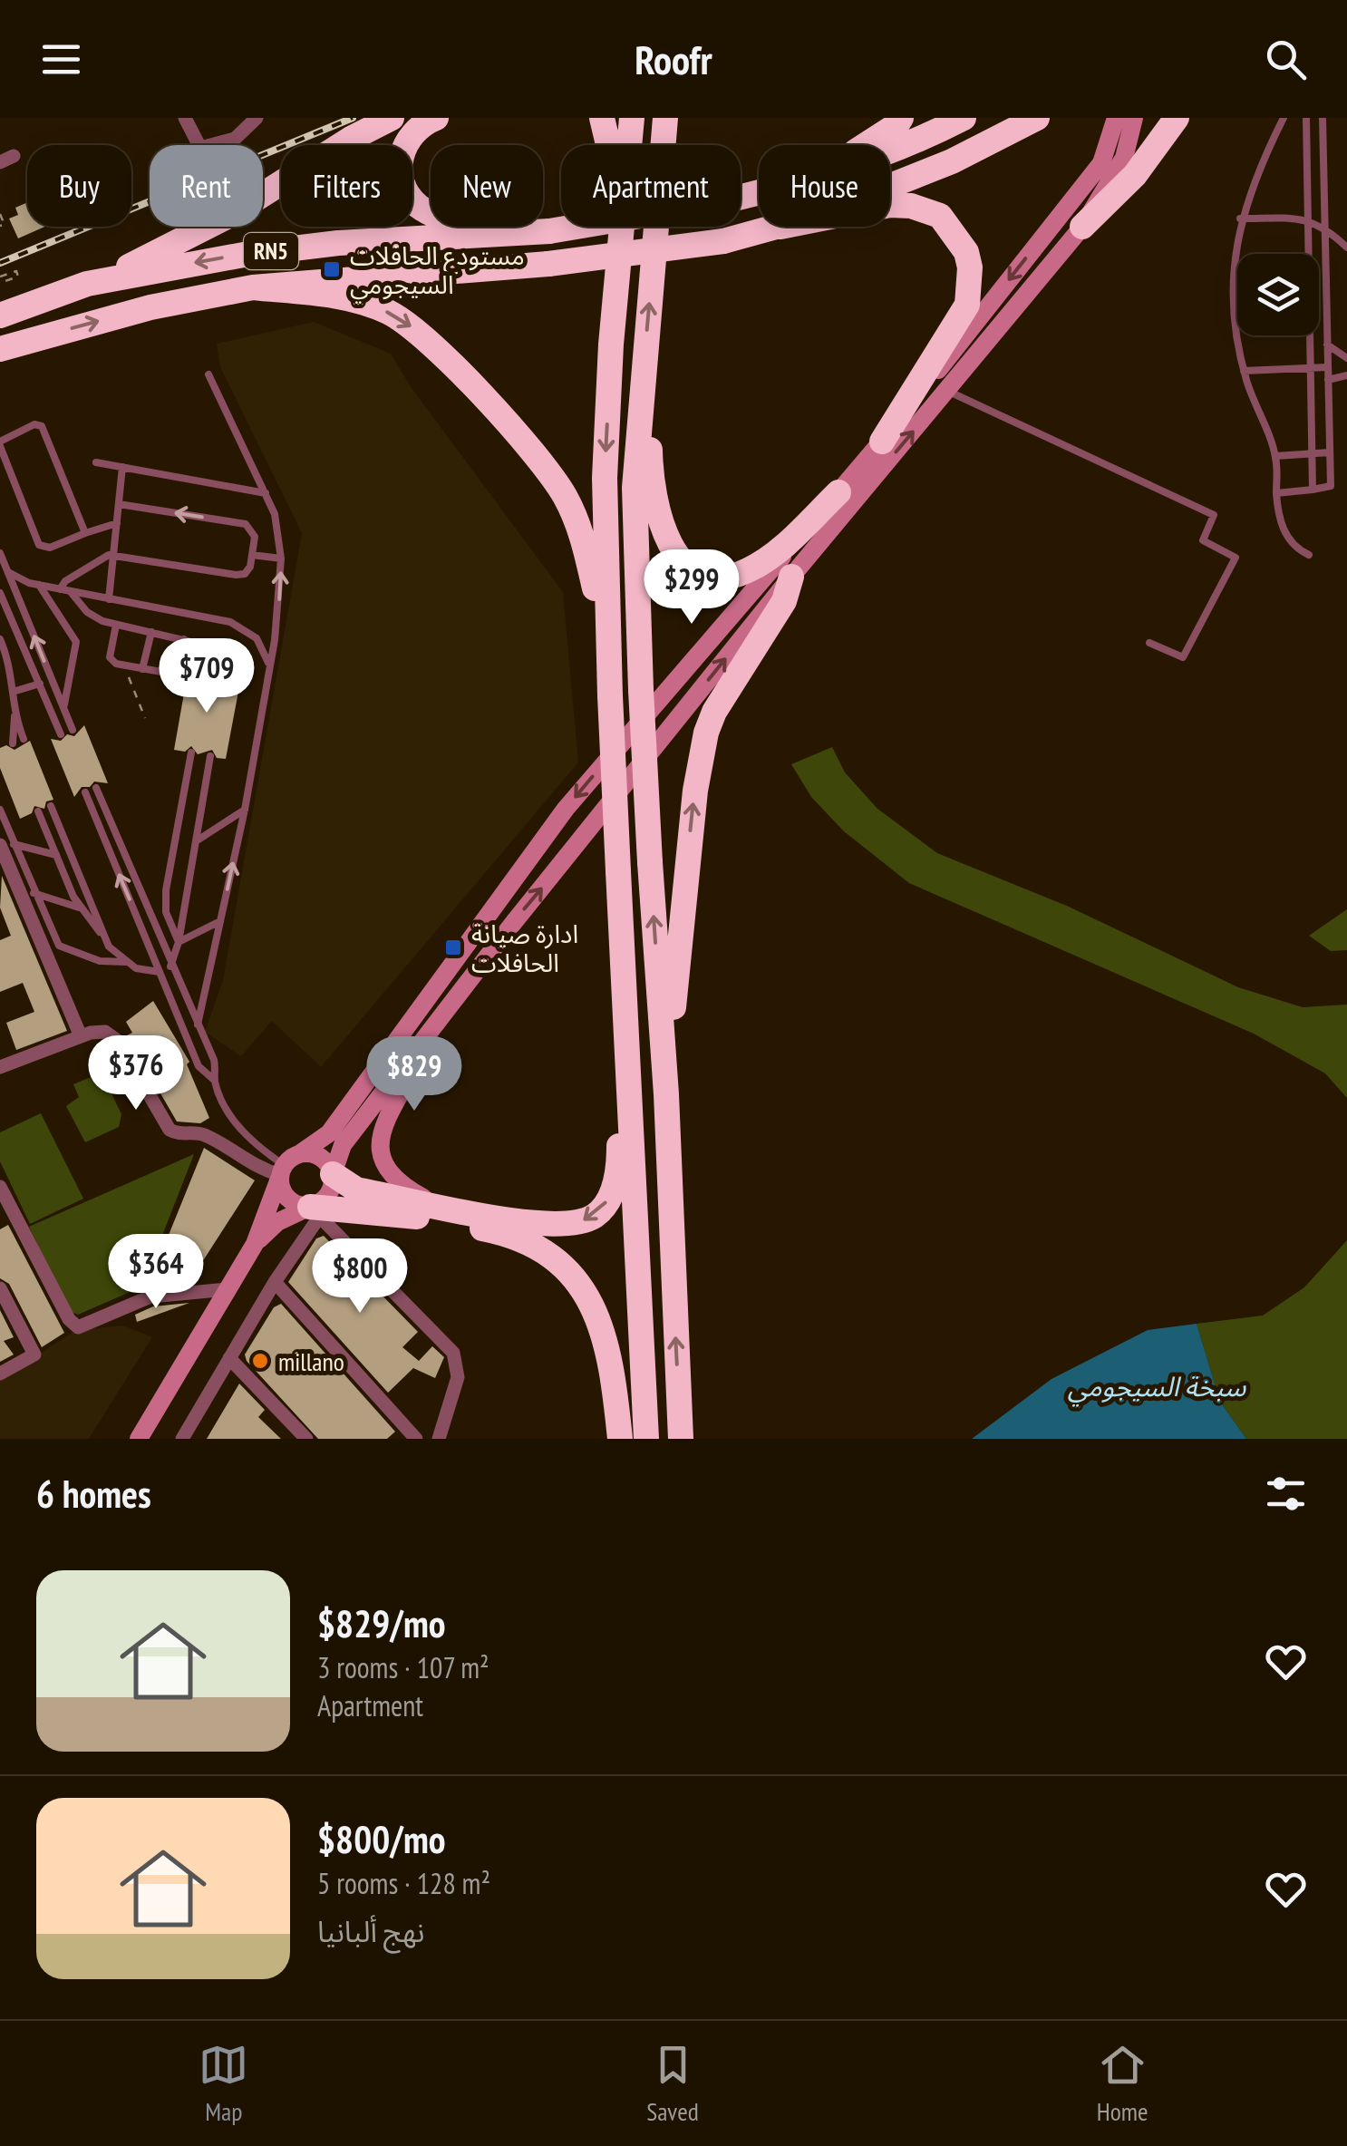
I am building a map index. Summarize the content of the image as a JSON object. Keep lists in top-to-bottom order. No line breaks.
{"streets":{"highway":["RN5"]},"water":["سبخة السيجومي"],"places":{"transit":["مستودع الحافلات السيجومي","ادارة صيانة الحافلات"],"other":["millano"]},"page":{"header":"Roofr","chip":["Buy","Rent","Filters","New","Apartment","House"],"price":["$299","$709","$376","$829","$364","$800"],"heading":"6 homes","list":[{"name":"$829/mo","note":"3 rooms · 107 m² · Apartment"},{"name":"$800/mo","note":"5 rooms · 128 m² · نهج ألبانيا"}],"tabs":["Map","Saved","Home"]}}
